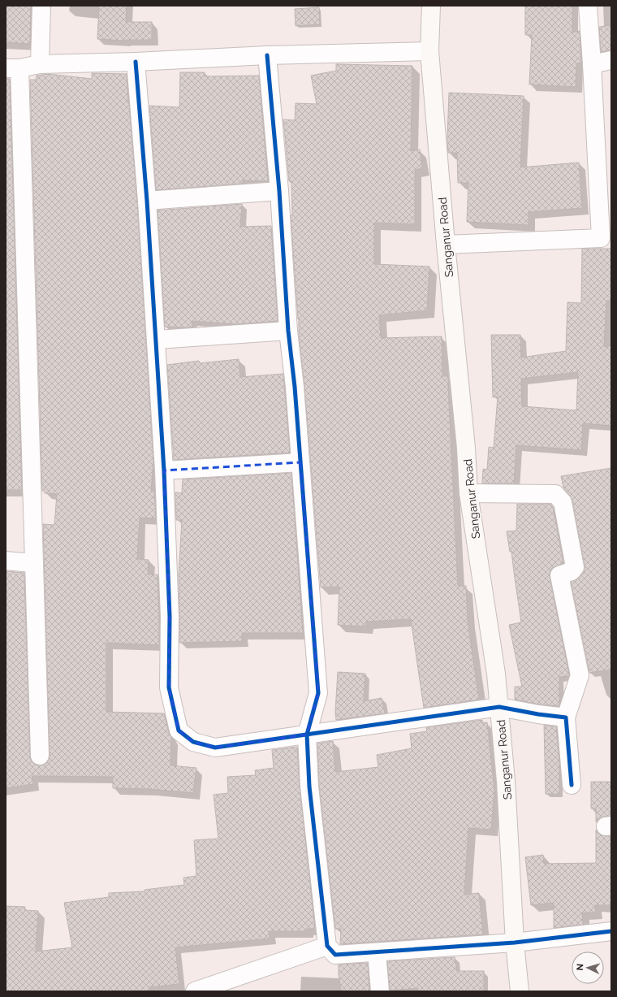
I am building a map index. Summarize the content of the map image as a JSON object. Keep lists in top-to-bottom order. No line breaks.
{"streets":{"main road":["Sanganur Road"]},"north":"left"}
